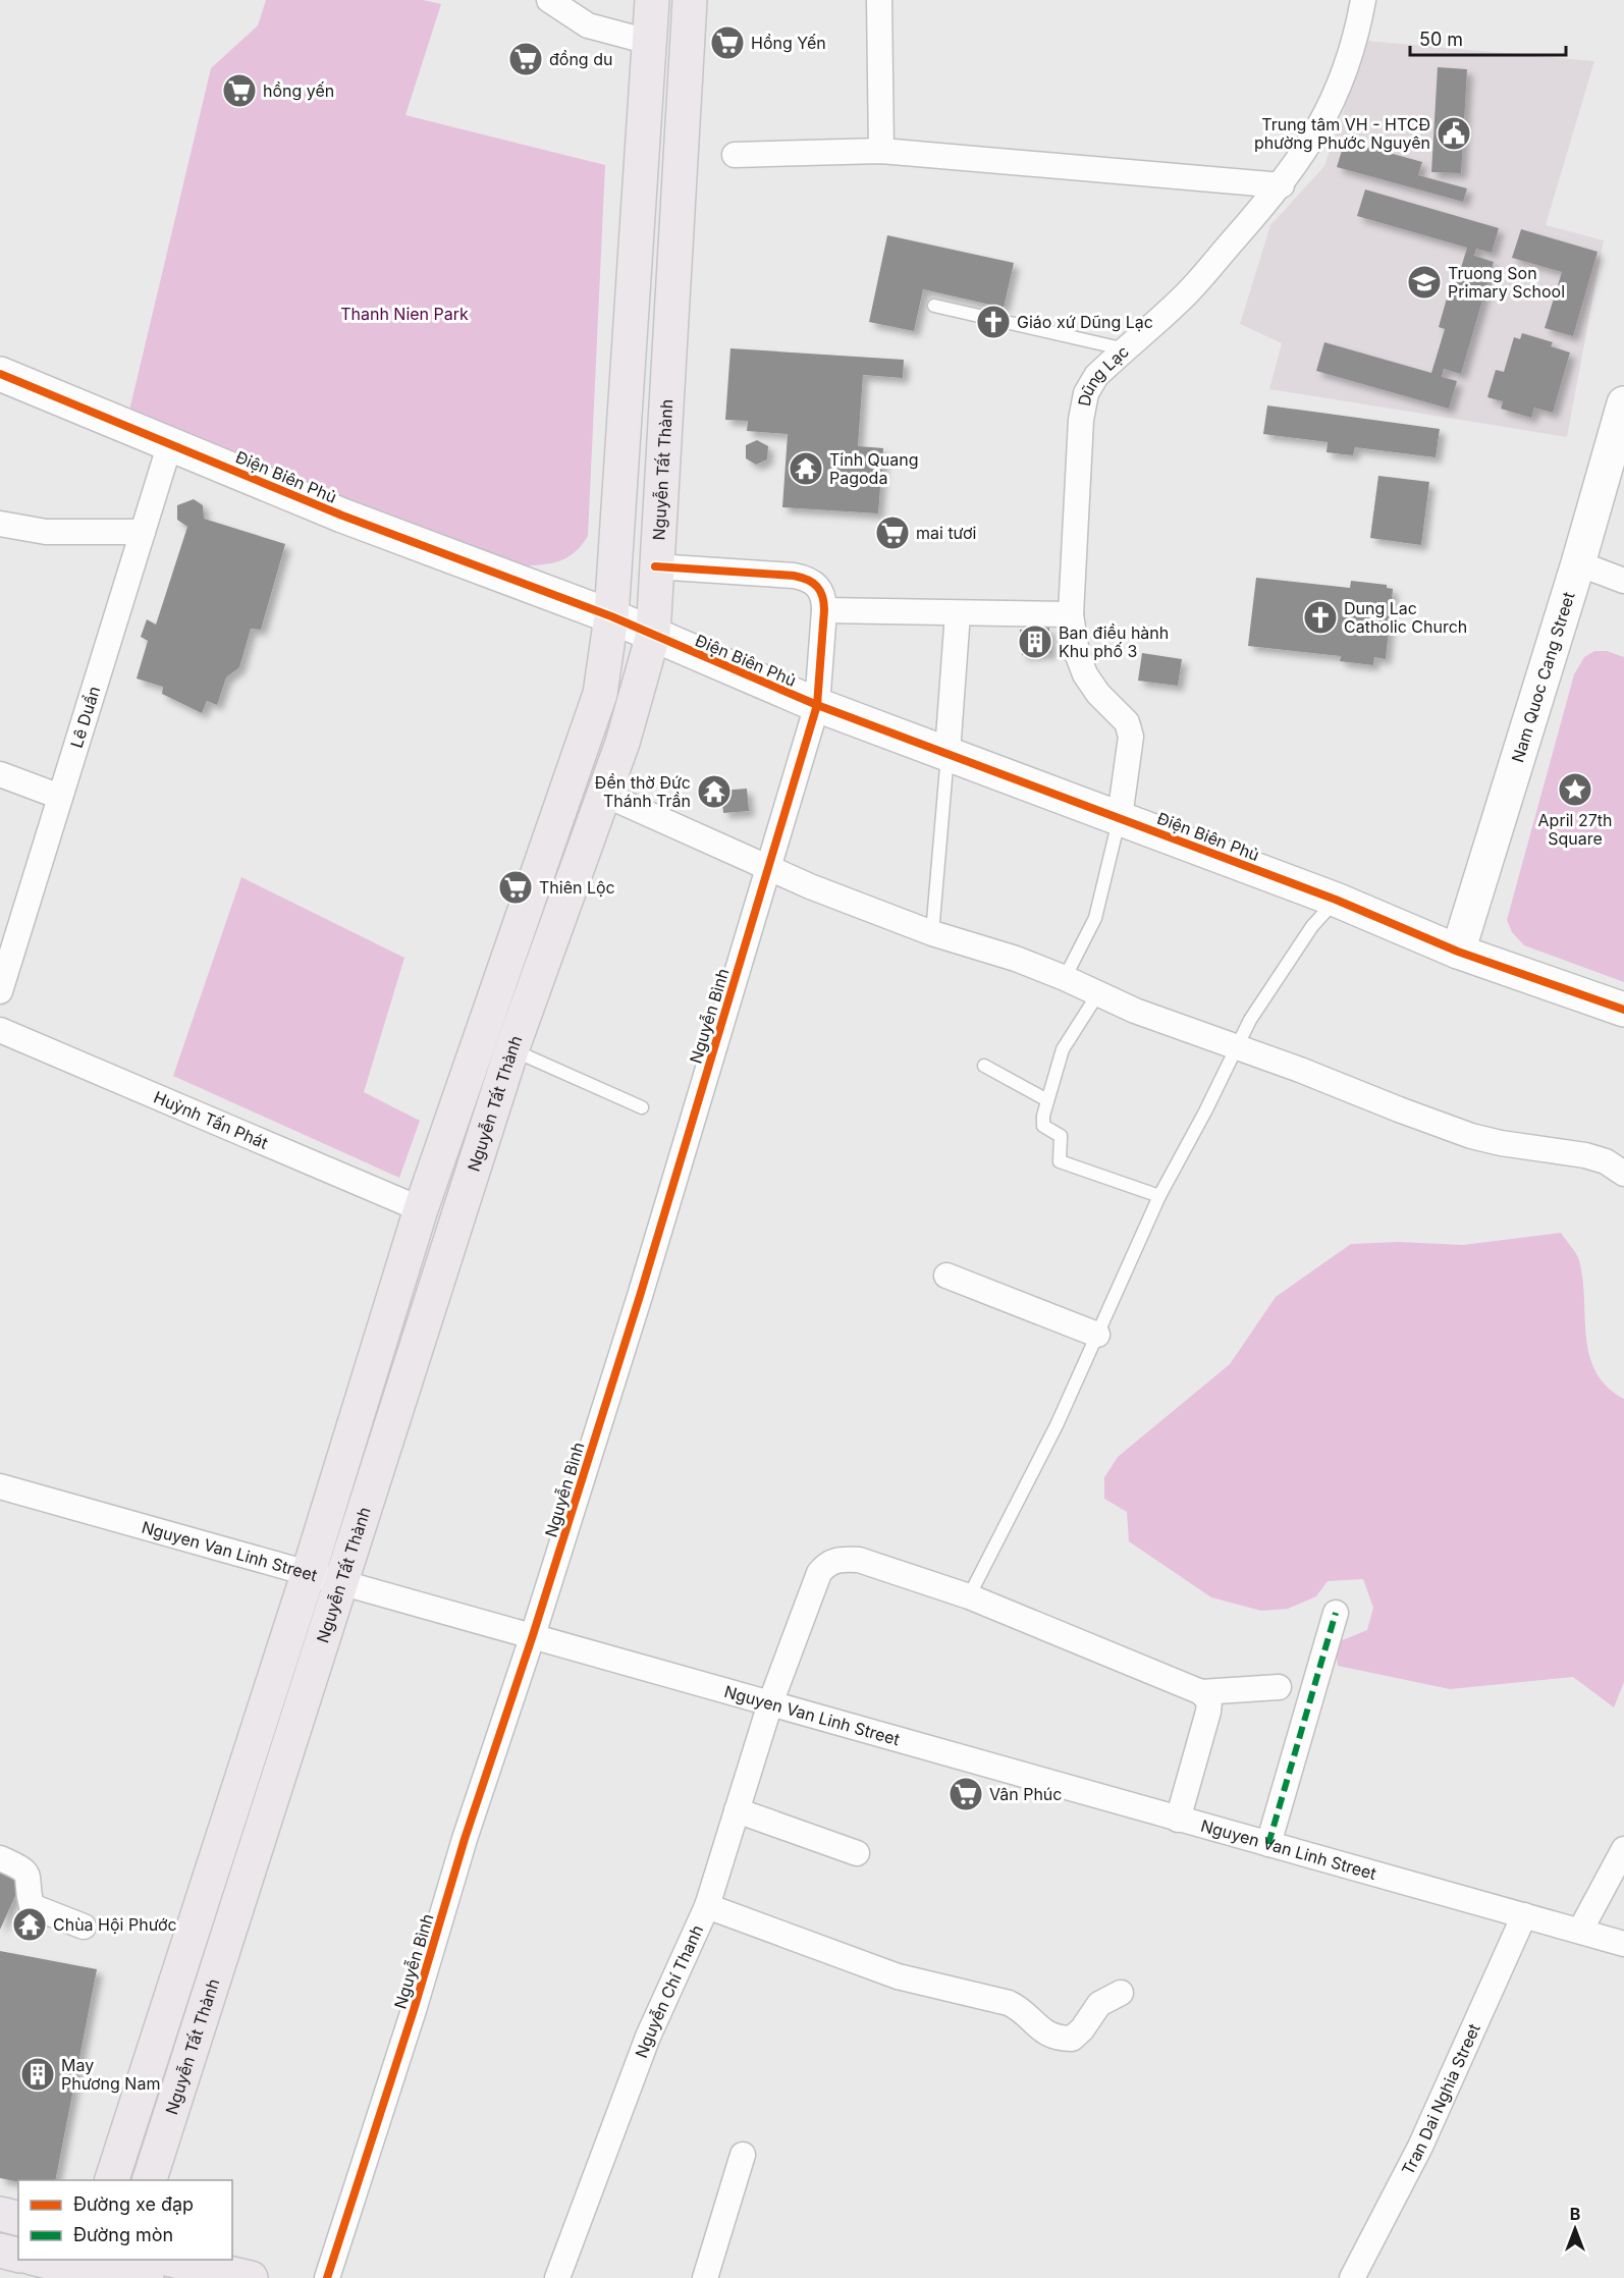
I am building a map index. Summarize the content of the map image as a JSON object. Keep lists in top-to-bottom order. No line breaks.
{"streets":{"main road":["Nguyễn Tất Thành"],"street":["Dũng Lạc","Điện Biên Phủ","Nam Quoc Cang Street","Lê Duẩn","Nguyễn Bình","Huỳnh Tấn Phát","Nguyen Van Linh Street","Nguyễn Chí Thanh","Tran Dai Nghia Street"]},"crossings":[["Dũng Lạc","Điện Biên Phủ"],["Nguyễn Tất Thành","Điện Biên Phủ"],["Nguyễn Tất Thành","Huỳnh Tấn Phát"],["Nguyễn Tất Thành","Nguyen Van Linh Street"],["Điện Biên Phủ","Nam Quoc Cang Street"],["Điện Biên Phủ","Lê Duẩn"],["Điện Biên Phủ","Nguyễn Bình"],["Nguyễn Bình","Nguyen Van Linh Street"],["Nguyen Van Linh Street","Nguyễn Chí Thanh"],["Nguyen Van Linh Street","Tran Dai Nghia Street"]],"parks":["Thanh Nien Park"],"places":{"supermarket":["Hồng Yến","đồng du","hồng yến","mai tươi","Thiên Lộc","Vân Phúc"],"public building":["Trung tâm VH - HTCĐ phường Phước Nguyên"],"school or university":["Truong Son Primary School"],"church":["Giáo xứ Dũng Lạc","Dung Lac Catholic Church"],"temple":["Tinh Quang Pagoda","Đền thờ Đức Thánh Trần","Chùa Hội Phước"],"building":["Ban điều hành Khu phố 3","May Phương Nam"],"place":["April 27th Square"]},"legend":["Đường xe đạp","Đường mòn"],"scale_bar":"50 m","north":"top"}
